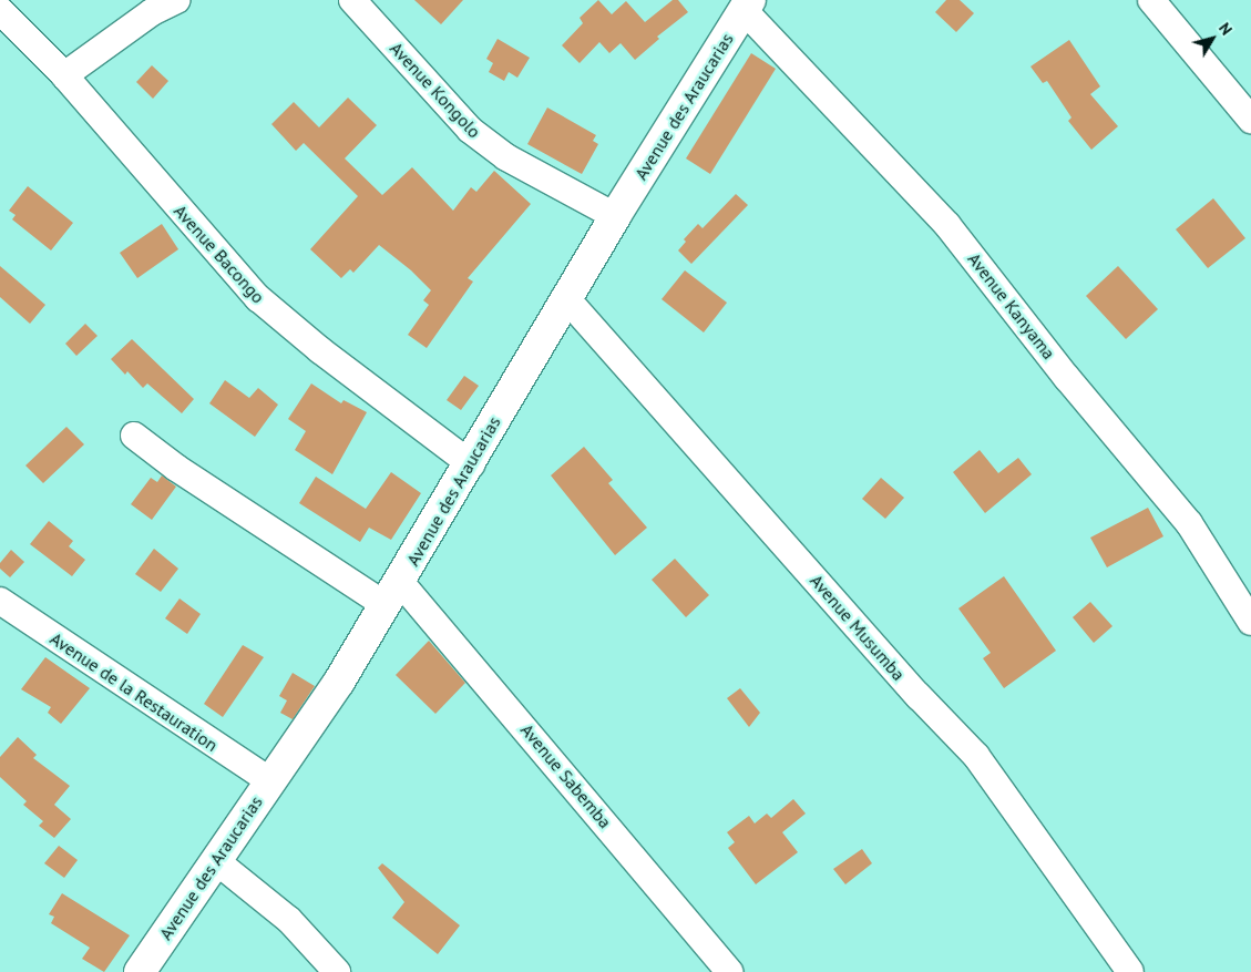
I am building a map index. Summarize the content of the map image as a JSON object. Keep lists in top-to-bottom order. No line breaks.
{"streets":{"street":["Avenue Kongolo","Avenue des Araucarias","Avenue Bacongo","Avenue Kanyama","Avenue Musumba","Avenue de la Restauration","Avenue Sabemba"]},"crossings":[["Avenue Kongolo","Avenue des Araucarias"],["Avenue des Araucarias","Avenue Bacongo"],["Avenue des Araucarias","Avenue Kanyama"],["Avenue des Araucarias","Avenue Musumba"],["Avenue des Araucarias","Avenue de la Restauration"],["Avenue des Araucarias","Avenue Sabemba"]],"north":"top right"}
